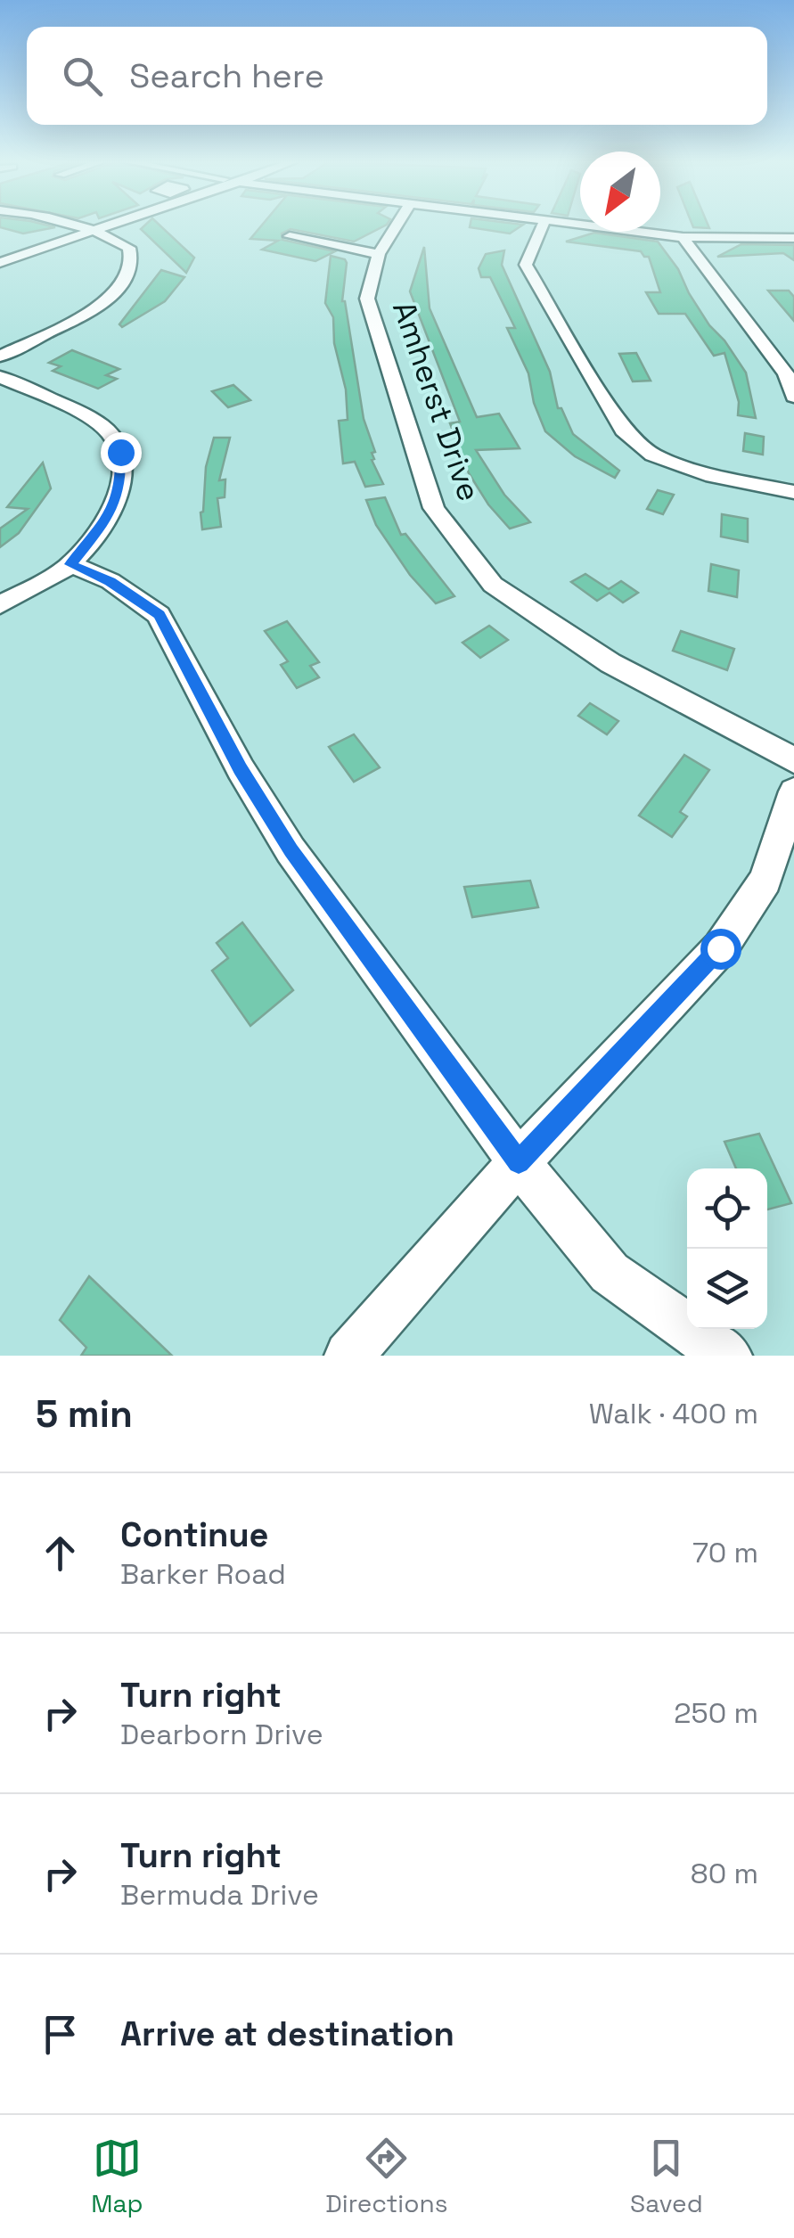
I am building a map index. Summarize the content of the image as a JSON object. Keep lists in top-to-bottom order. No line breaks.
{"streets":{"street":["Amherst Drive"]},"north":"bottom left","page":{"search":"Search here","heading":["5 min","Walk · 400 m"],"list":[["Continue","Barker Road","70 m"],["Turn right","Dearborn Drive","250 m"],["Turn right","Bermuda Drive","80 m"],"Arrive at destination"],"nav":["Map","Directions","Saved"]}}
